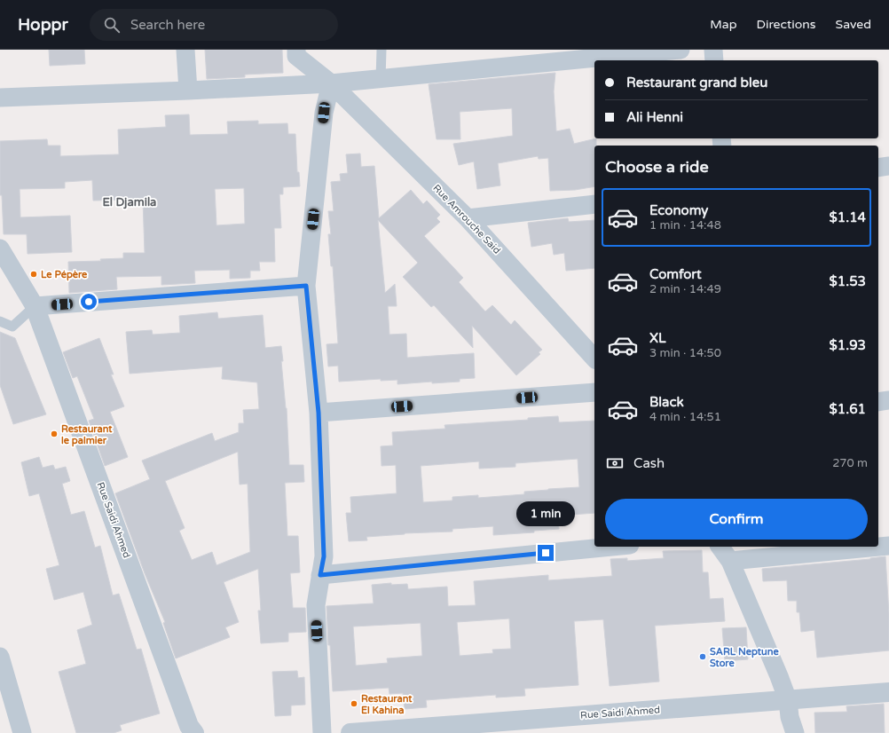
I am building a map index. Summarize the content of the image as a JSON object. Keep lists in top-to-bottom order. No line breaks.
{"streets":{"street":["Rue Amrouche Said","Rue Saidi Ahmed"]},"districts":["El Djamila"],"places":["Le Pépère","Restaurant le palmier","SARL Neptune Store","Restaurant El Kahina"],"page":{"header":"Hoppr","search":"Search here","nav":["Map","Directions","Saved"],"banner":["Restaurant grand bleu","Ali Henni"],"heading":"Choose a ride","list":[{"name":"Economy","note":"1 min · 14:48","value":"$1.14"},{"name":"Comfort","note":"2 min · 14:49","value":"$1.53"},{"name":"XL","note":"3 min · 14:50","value":"$1.93"},{"name":"Black","note":"4 min · 14:51","value":"$1.61"}],"pay":["Cash","270 m"],"buttons":"Confirm","bubble":"1 min"}}
